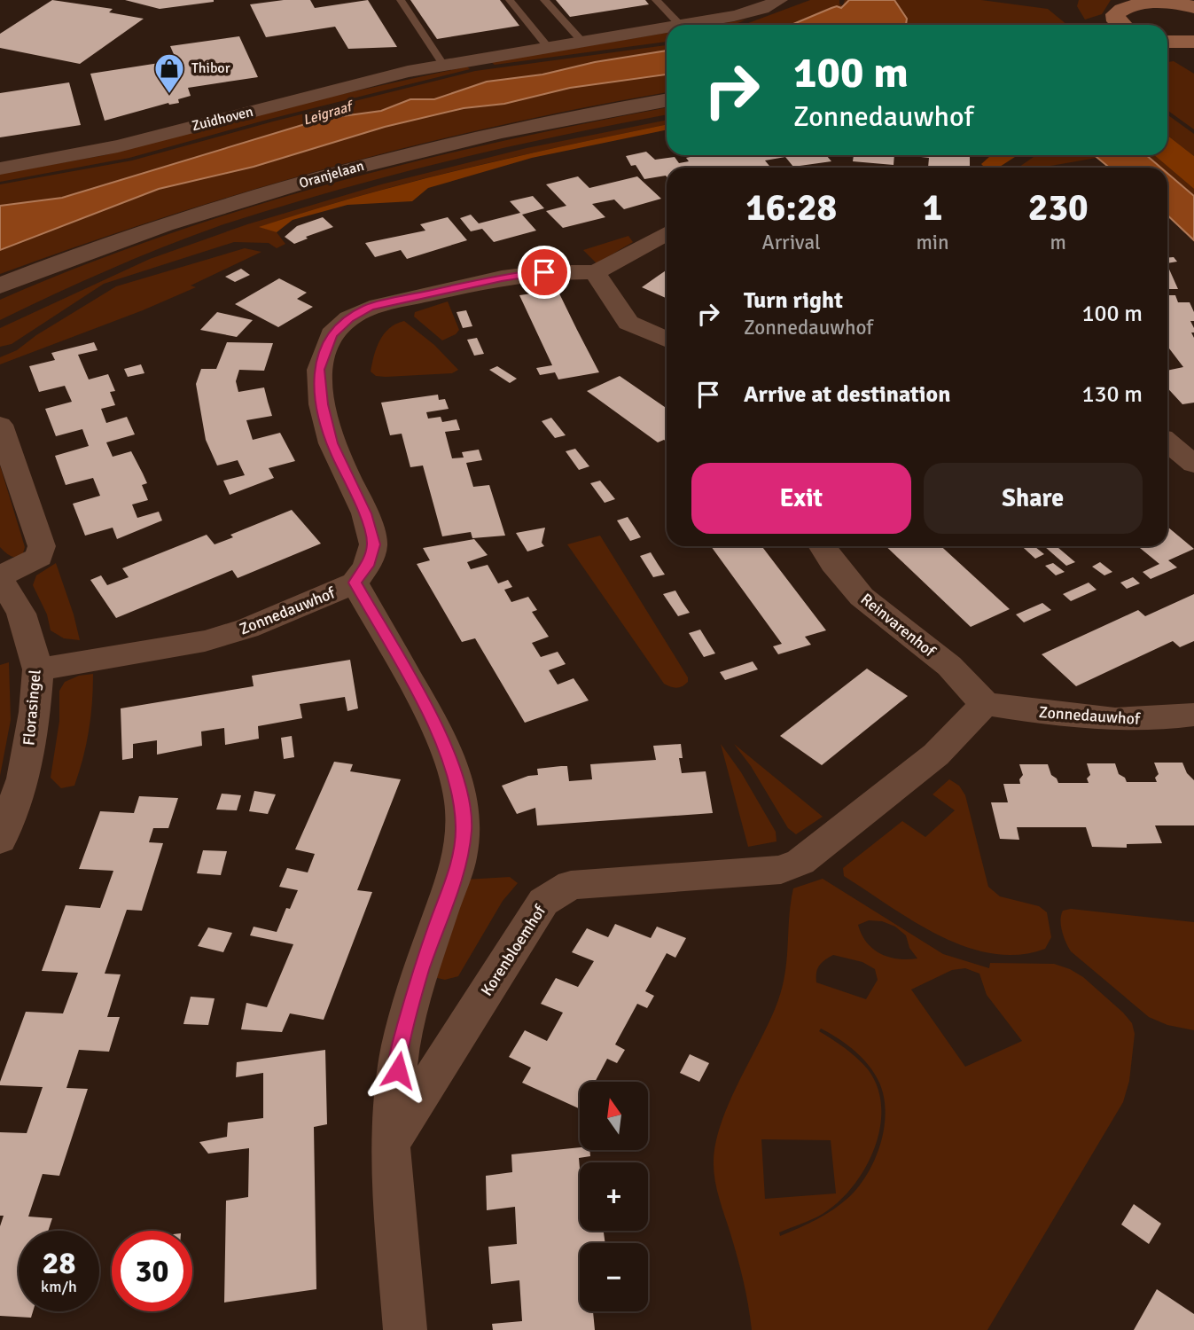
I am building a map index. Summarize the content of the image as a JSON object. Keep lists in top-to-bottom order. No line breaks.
{"streets":{"street":["Zuidhoven","Oranjelaan","Zonnedauwhof","Reinvarenhof","Florasingel","Korenbloemhof"]},"crossings":[["Zonnedauwhof","Reinvarenhof"],["Zonnedauwhof","Florasingel"],["Zonnedauwhof","Korenbloemhof"],["Reinvarenhof","Korenbloemhof"]],"water":["Leigraaf"],"places":{"shop":["Thibor"]},"north":"top","page":{"turn":["100 m","Zonnedauwhof"],"eta":["16:28","Arrival","1","min","230","m"],"list":[{"name":"Turn right","note":"Zonnedauwhof","value":"100 m"},{"name":"Arrive at destination","value":"130 m"}],"buttons":["Exit","Share"],"map_buttons":["+","−"],"speed":"28 km/h","limit":"30"}}
